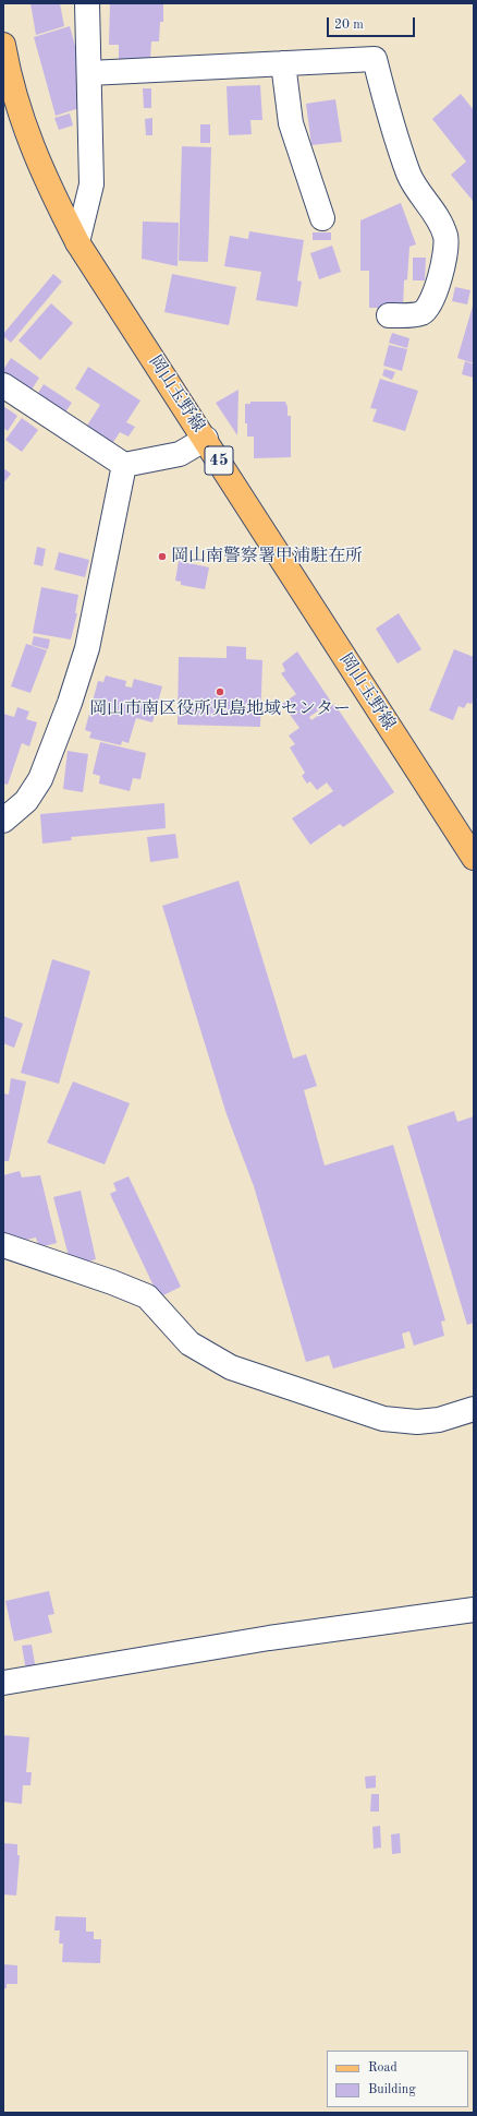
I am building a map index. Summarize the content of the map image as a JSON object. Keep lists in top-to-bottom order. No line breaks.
{"streets":{"main road":["岡山玉野線","45"]},"places":["岡山南警察署甲浦駐在所","岡山市南区役所児島地域センター"],"legend":["Road","Building"],"scale_bar":"20 m"}
